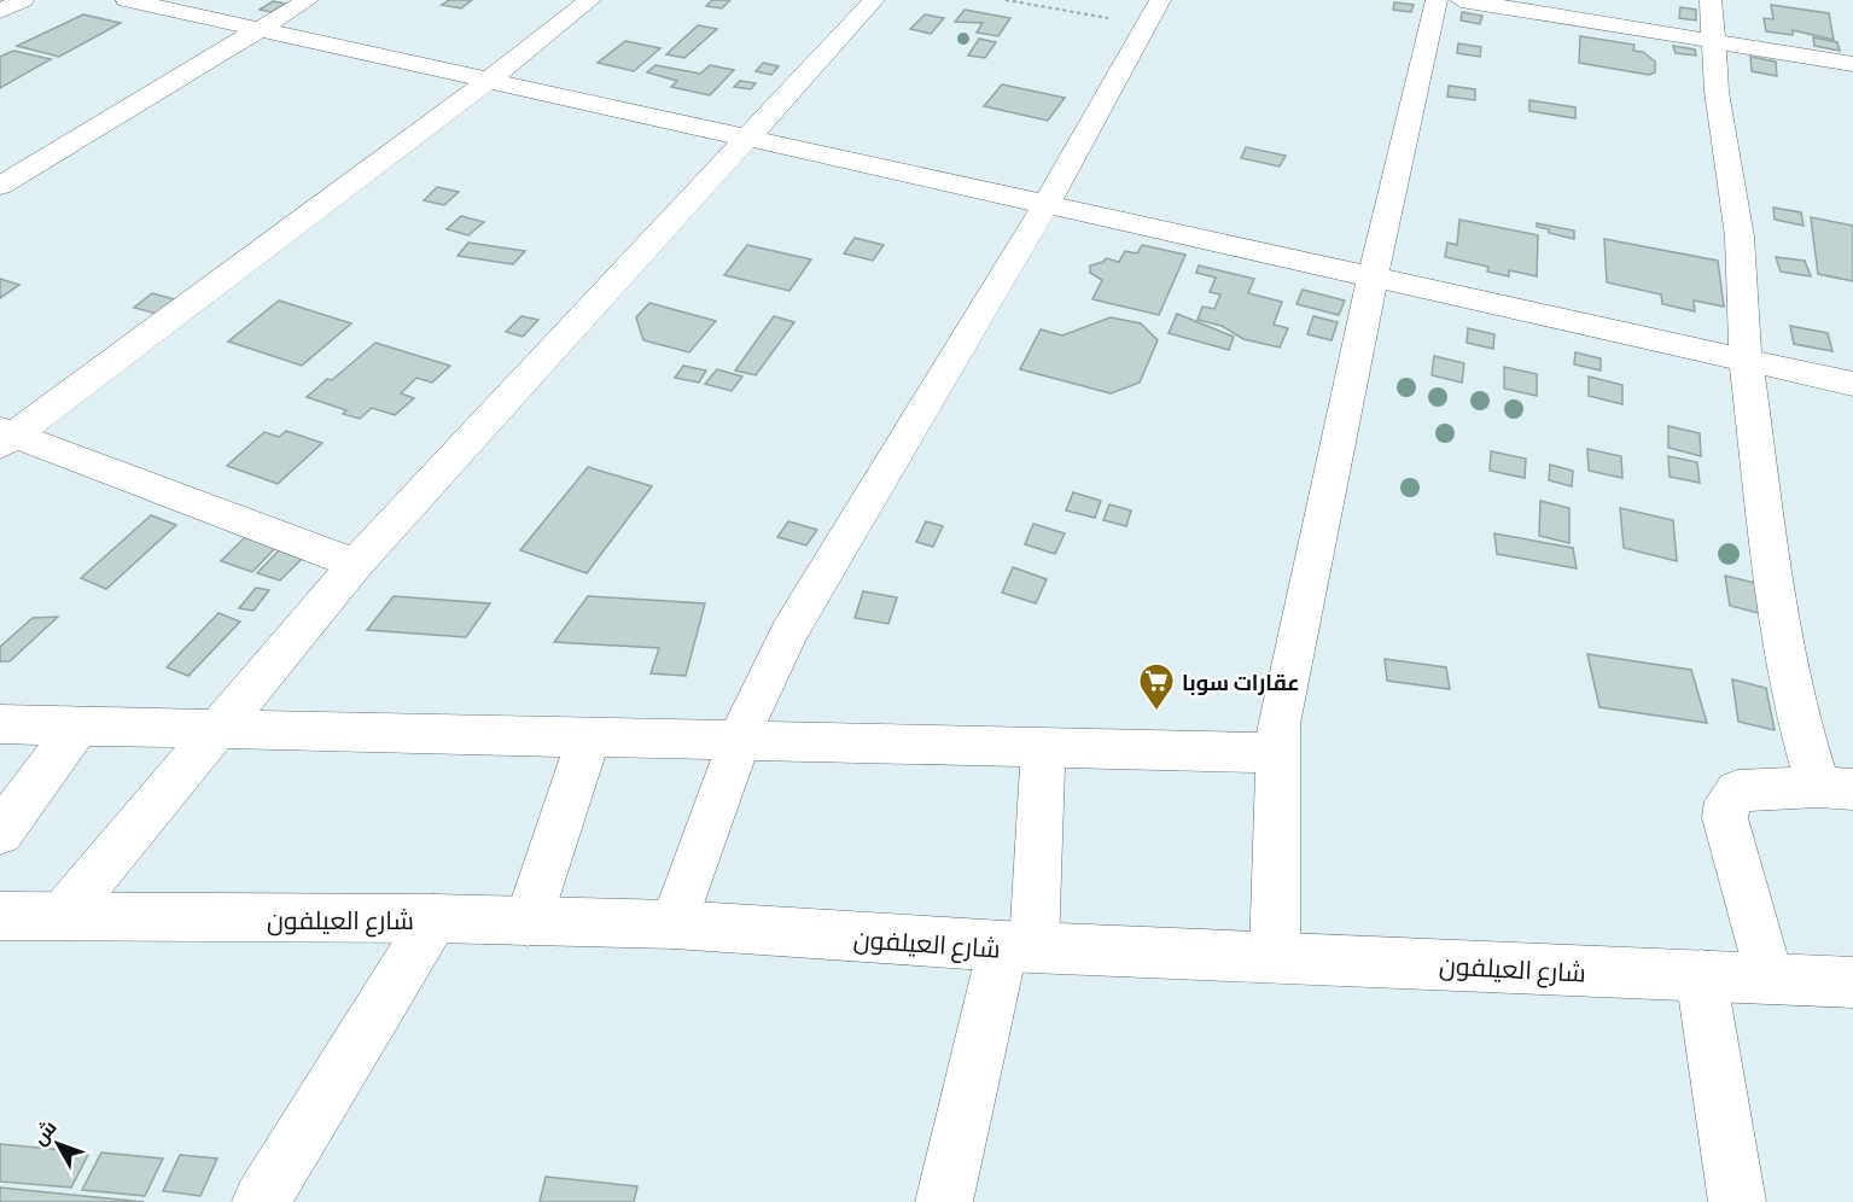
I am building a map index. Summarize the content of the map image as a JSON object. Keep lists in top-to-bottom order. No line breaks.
{"streets":{"main road":["شارع العيلفون"]},"places":{"supermarket":["عقارات سوبا"]},"north":"top left"}
